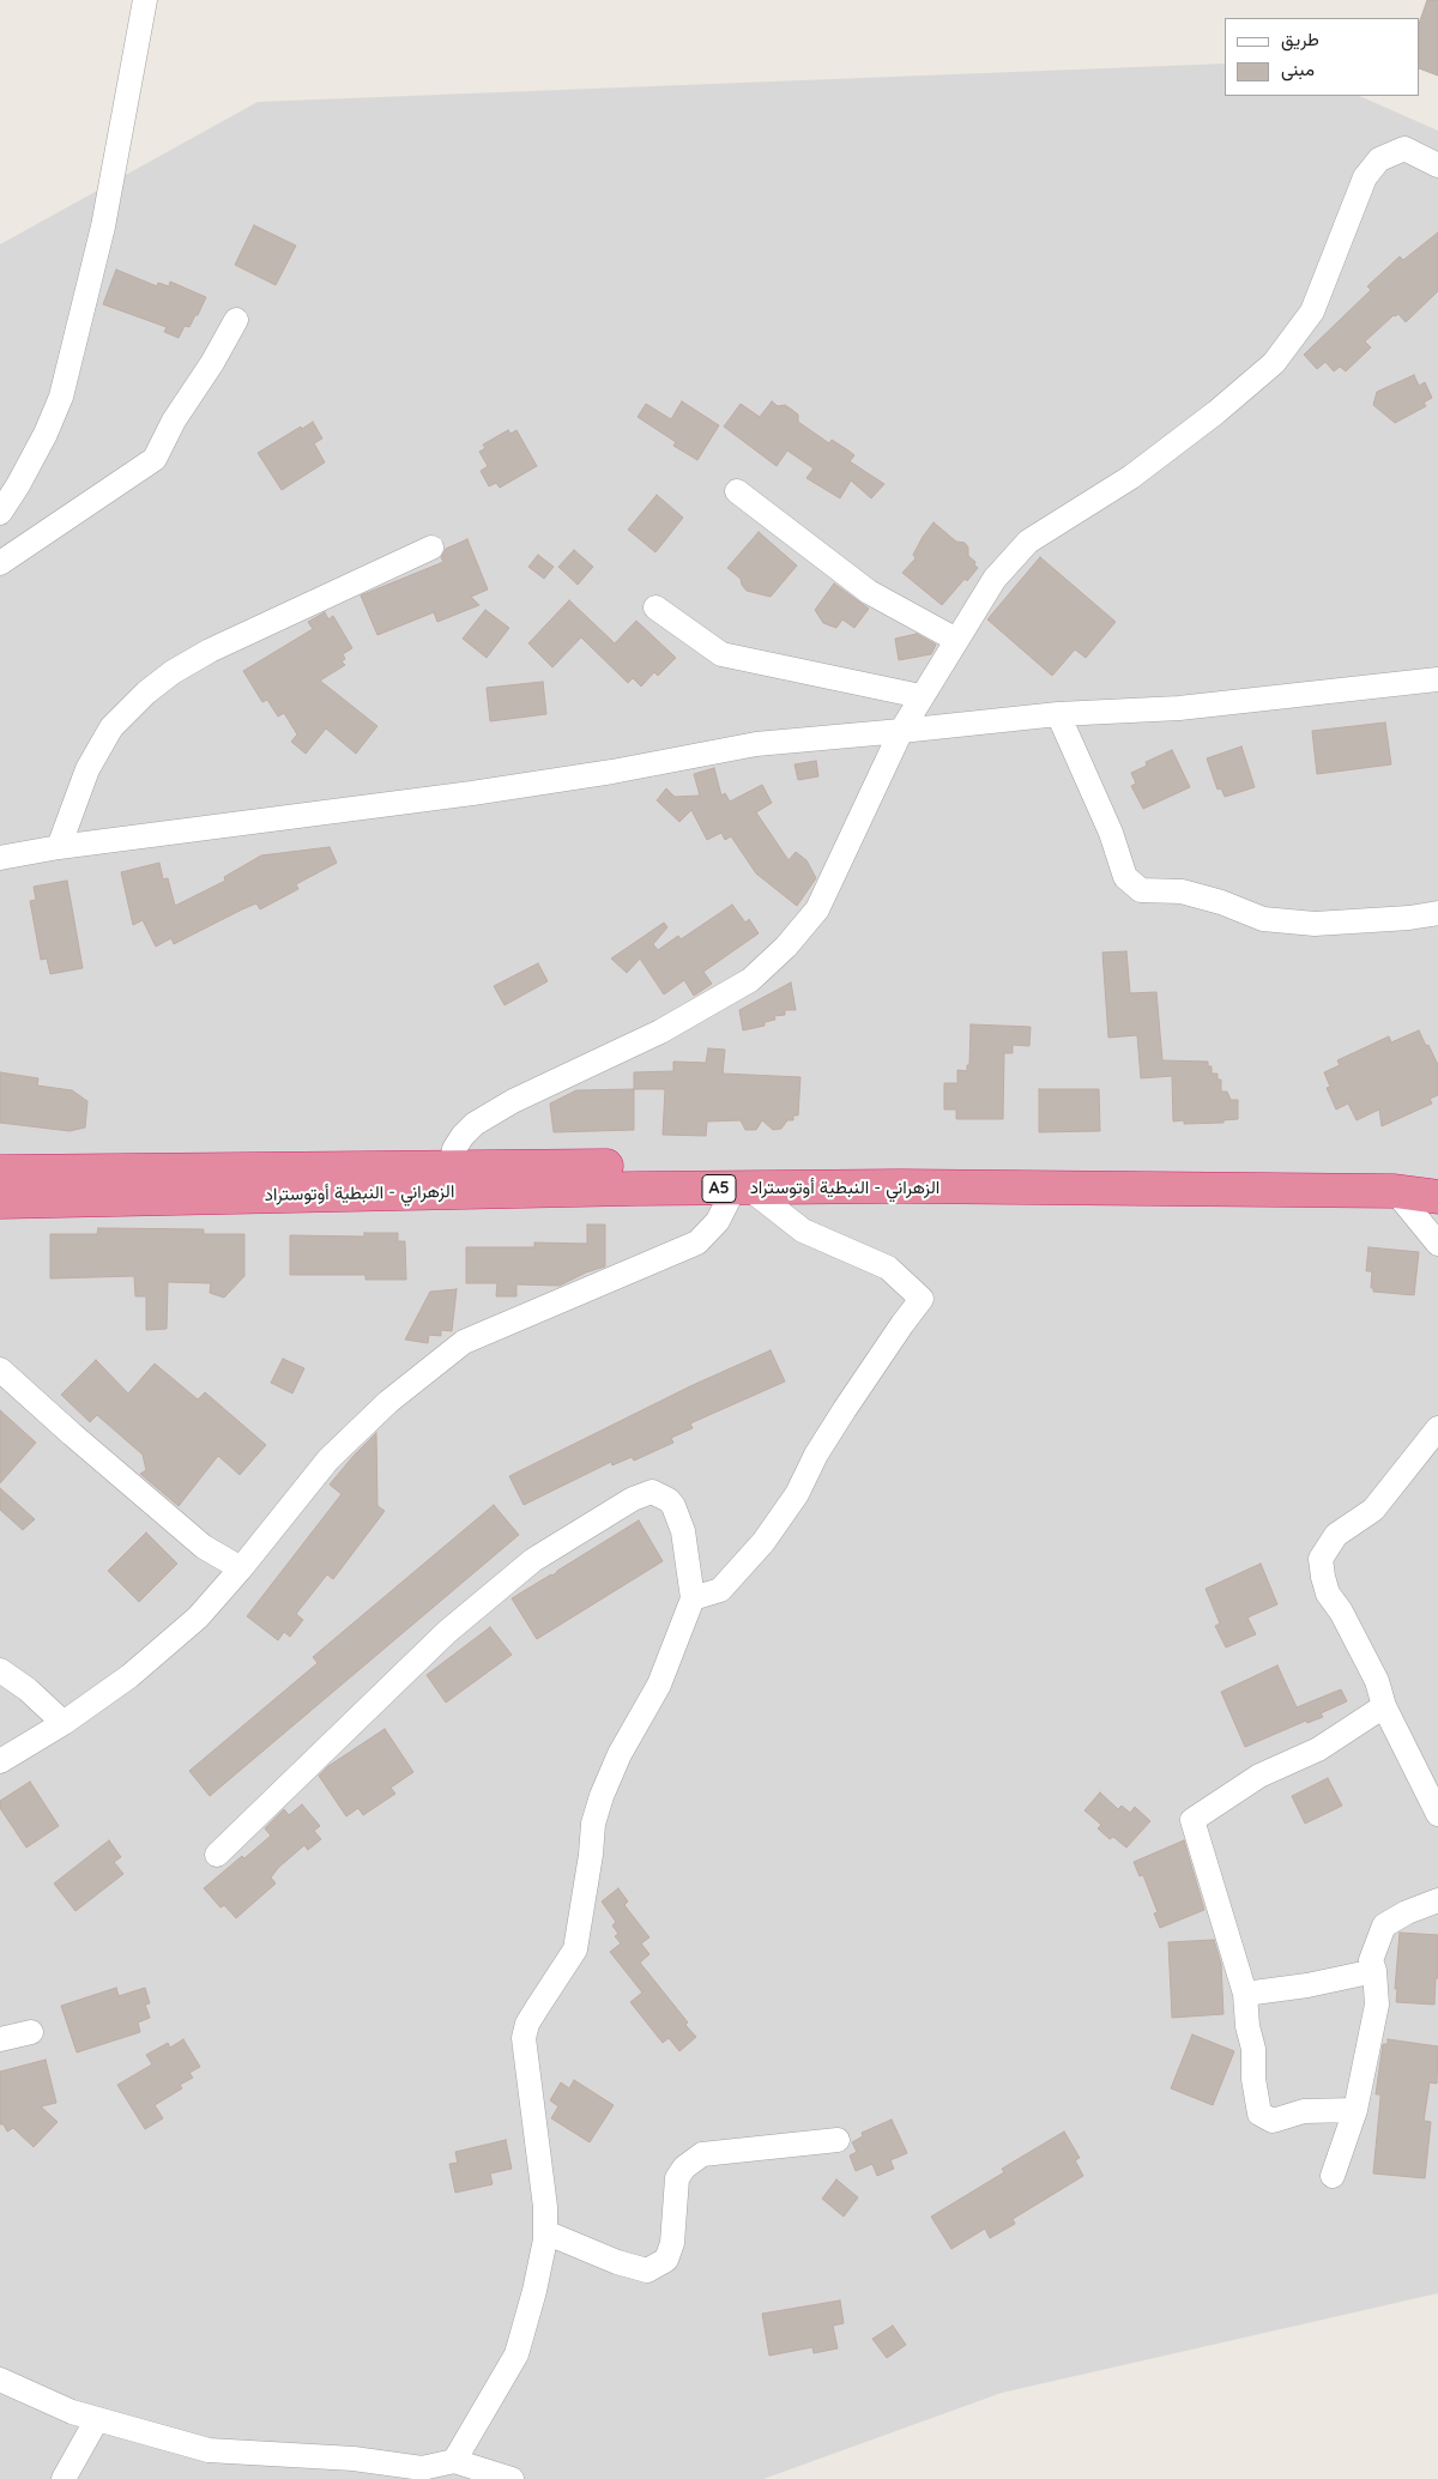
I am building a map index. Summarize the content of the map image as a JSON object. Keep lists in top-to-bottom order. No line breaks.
{"streets":{"highway":["الزهراني - النبطية أوتوستراد","A5"]},"legend":["طريق","مبنى"]}
